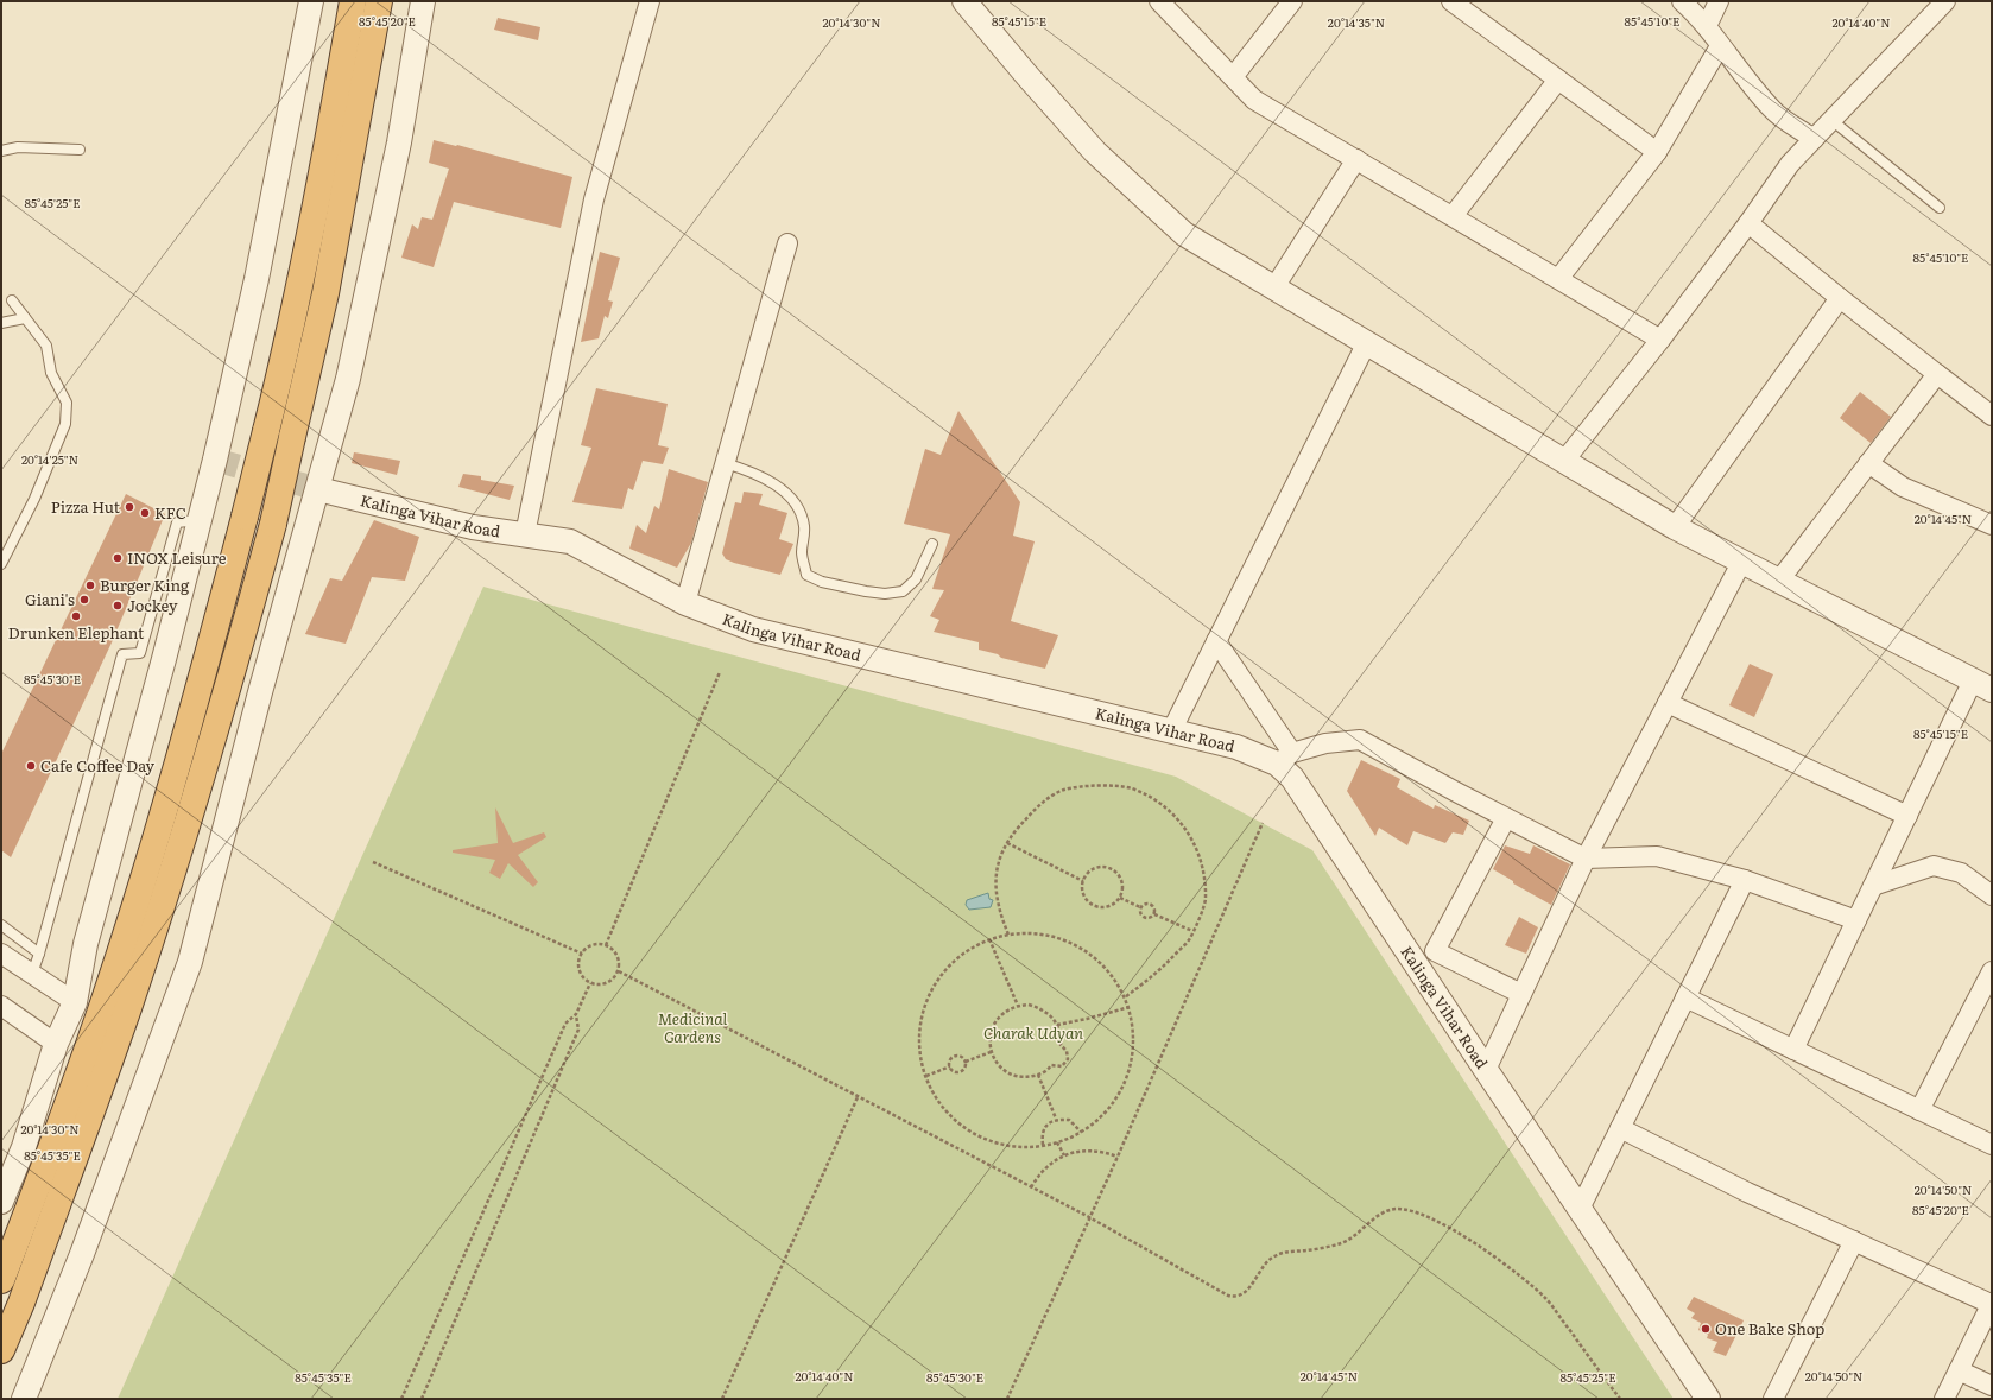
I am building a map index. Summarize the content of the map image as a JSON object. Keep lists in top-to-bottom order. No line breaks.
{"streets":{"street":["Kalinga Vihar Road"]},"parks":["Medicinal Gardens","Charak Udyan"],"places":["Pizza Hut","KFC","INOX Leisure","Burger King","Giani's","Jockey","Drunken Elephant","Cafe Coffee Day","One Bake Shop"],"coordinates":["85°45'20\"E","85°45'15\"E","85°45'10\"E","20°14'30\"N","20°14'35\"N","20°14'40\"N","85°45'25\"E","20°14'25\"N","20°14'45\"N","85°45'30\"E","85°45'35\"E","20°14'50\"N"]}
